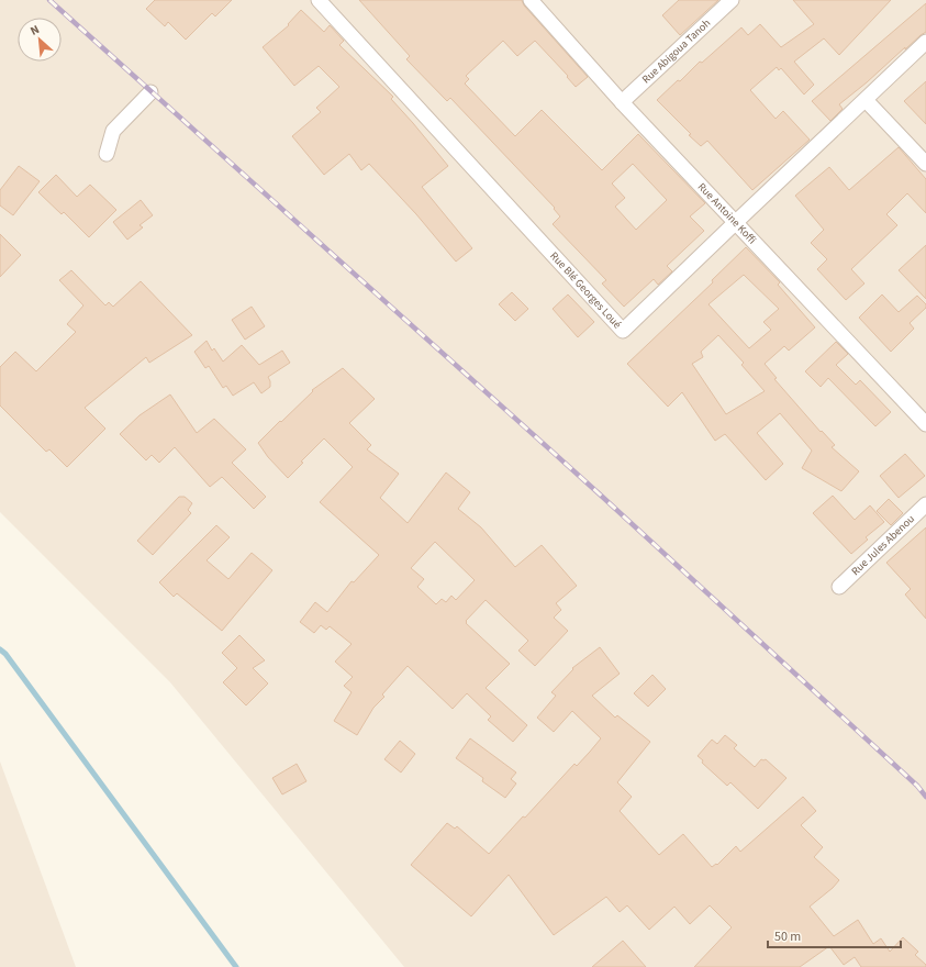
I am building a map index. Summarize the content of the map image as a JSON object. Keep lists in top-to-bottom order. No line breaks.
{"streets":{"street":["Rue Abigoua Tanoh","Rue Antoine Koffi","Rue Blé Georges Loué","Rue Jules Abenou"]},"crossings":[["Rue Abigoua Tanoh","Rue Antoine Koffi"],["Rue Antoine Koffi","Rue Blé Georges Loué"]],"scale_bar":"50 m","north":"top left"}
